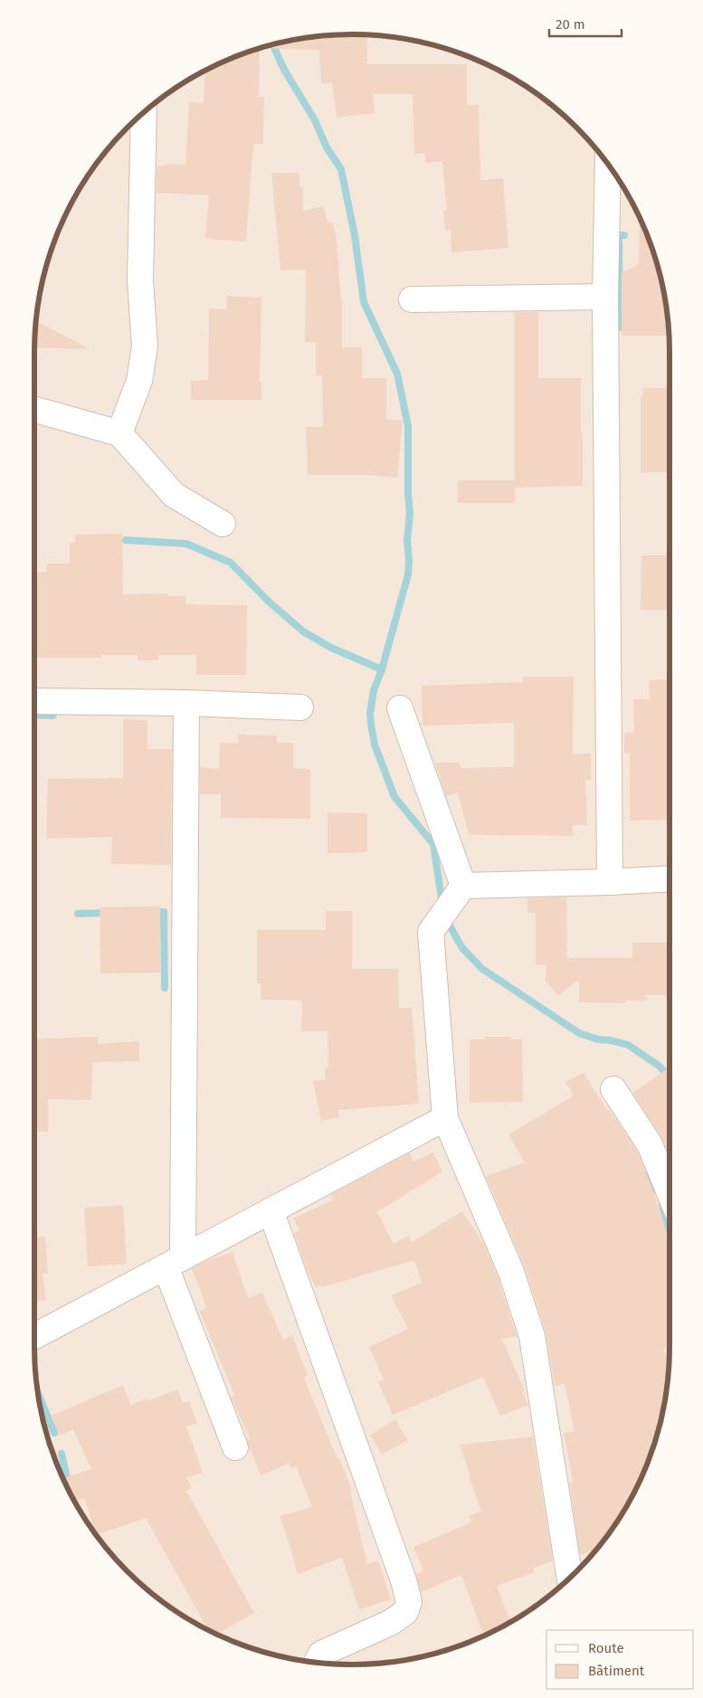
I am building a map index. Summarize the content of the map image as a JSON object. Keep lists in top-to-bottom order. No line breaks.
{"legend":["Route","Bâtiment"],"scale_bar":"20 m"}
